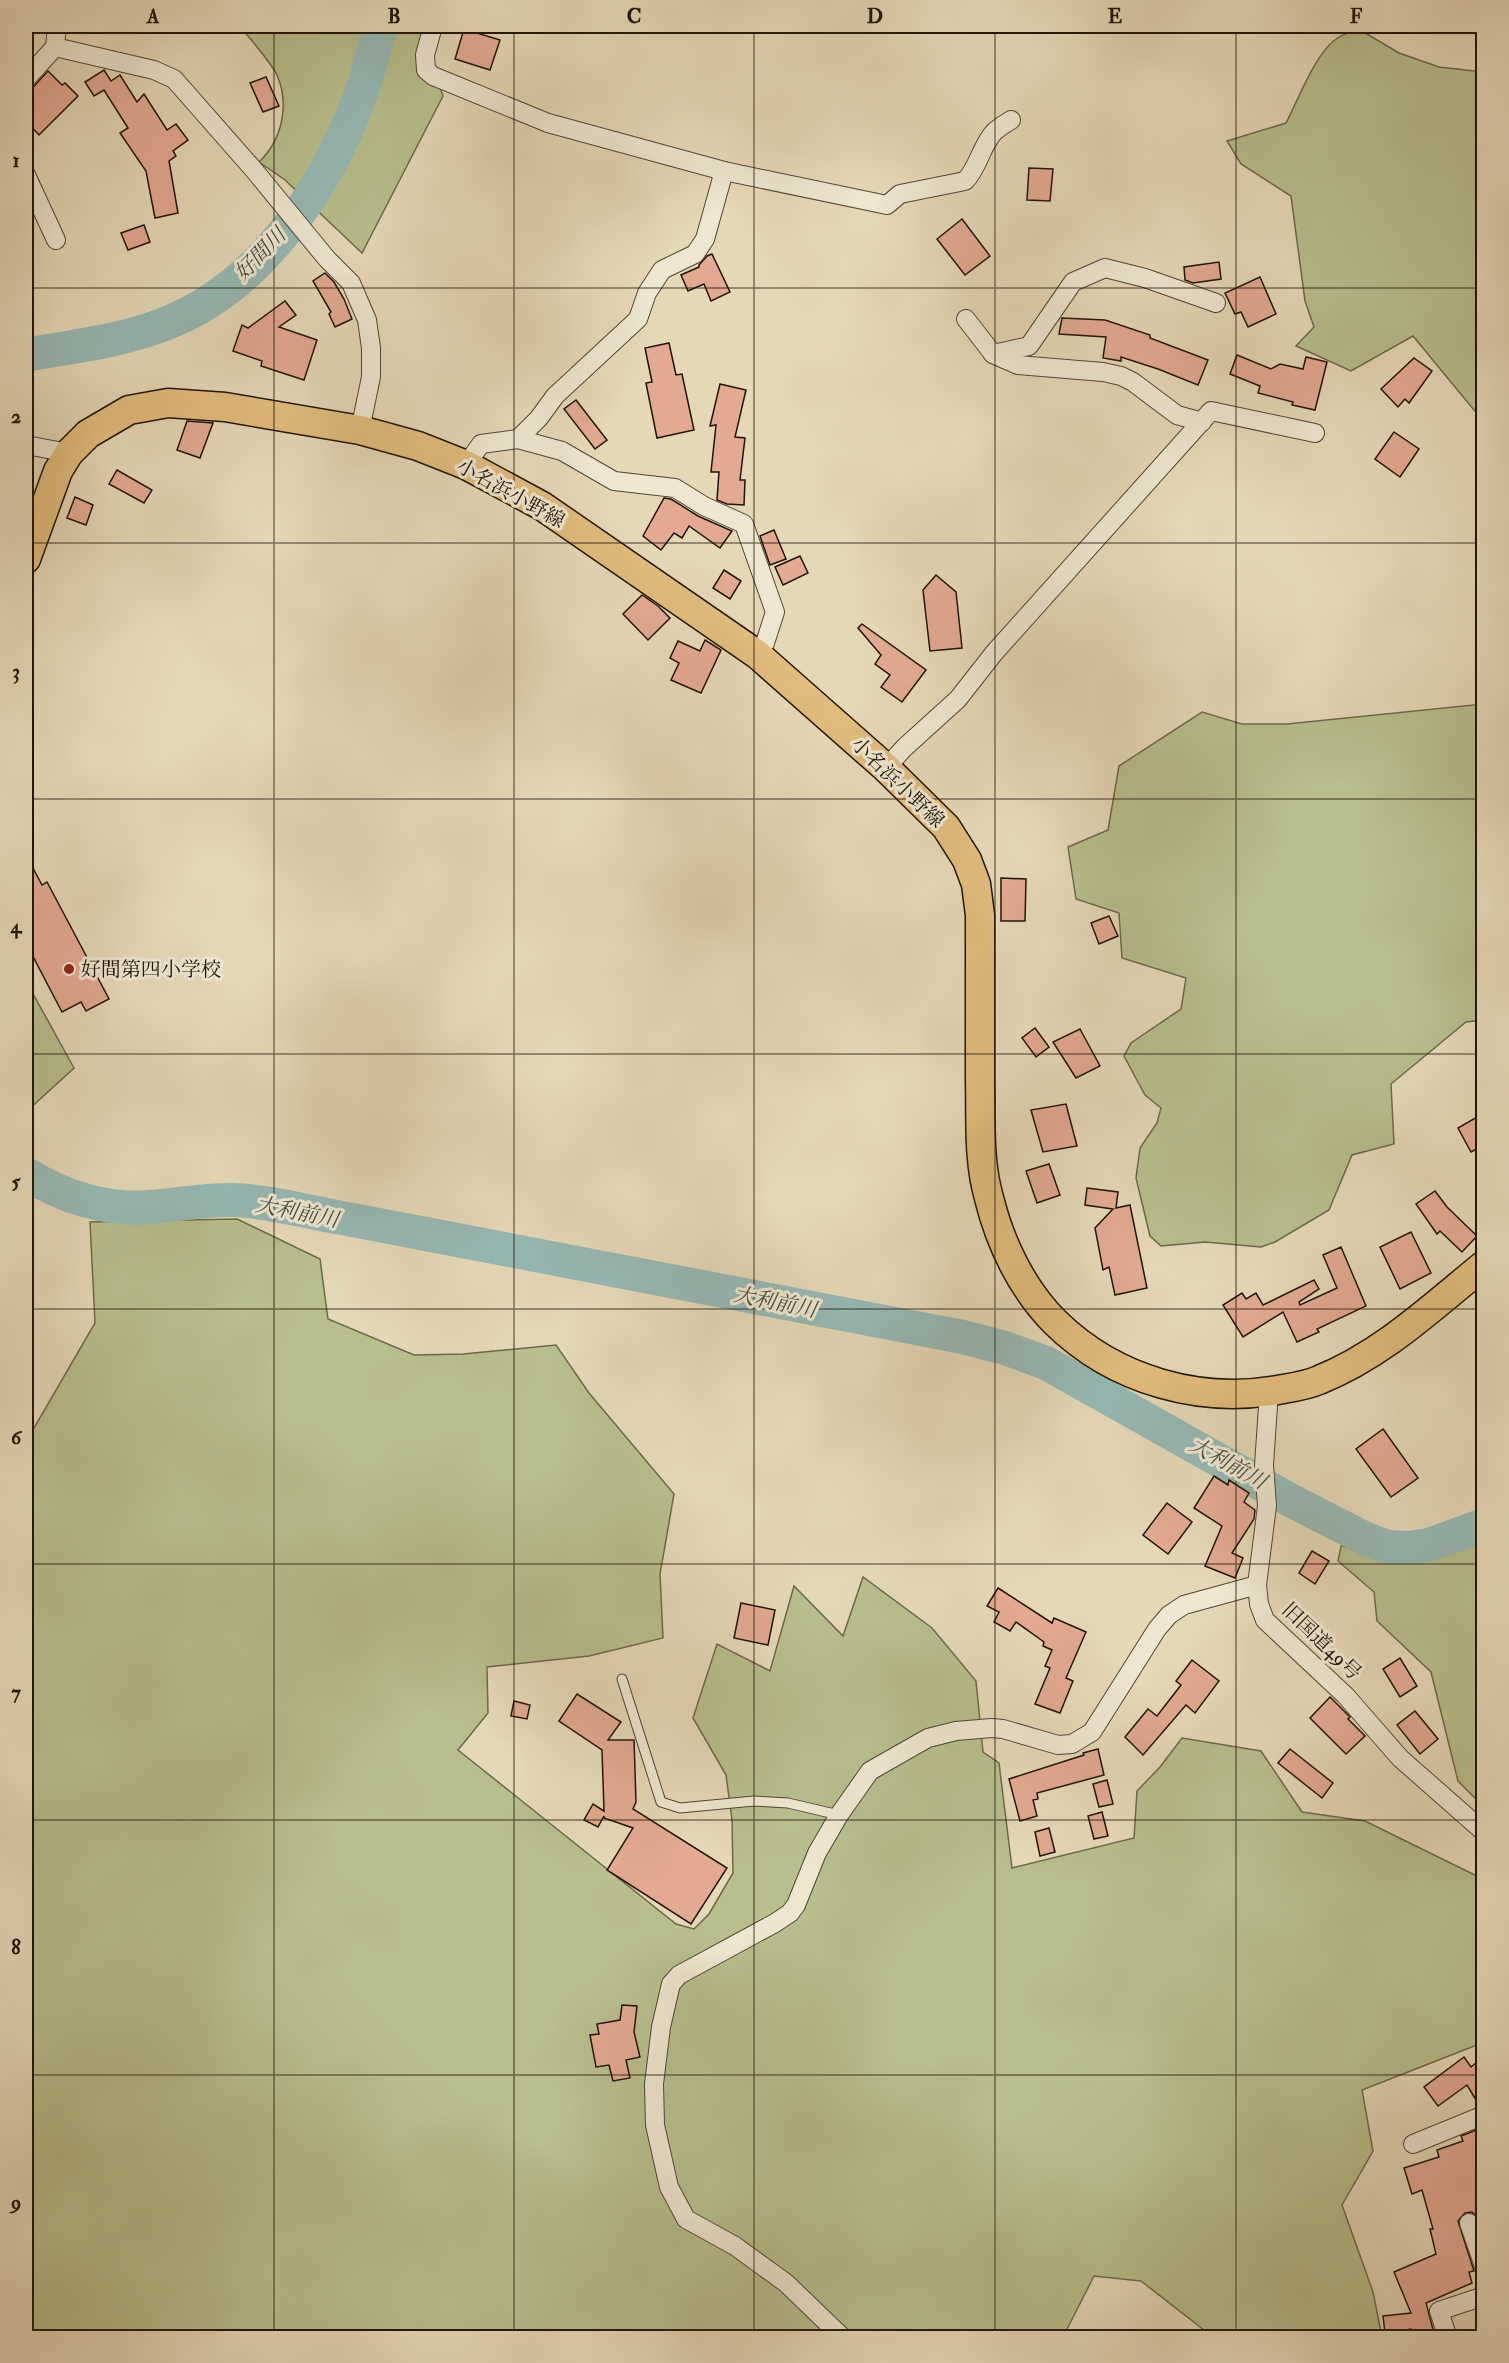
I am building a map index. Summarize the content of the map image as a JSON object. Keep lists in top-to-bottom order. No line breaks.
{"streets":{"main road":["小名浜小野線"],"street":["旧国道49号"]},"crossings":[["小名浜小野線","旧国道49号"]],"water":["好間川","大利前川"],"places":["好間第四小学校"],"grid":{"columns":["A","B","C","D","E","F"],"rows":["1","2","3","4","5","6","7","8","9"]}}
